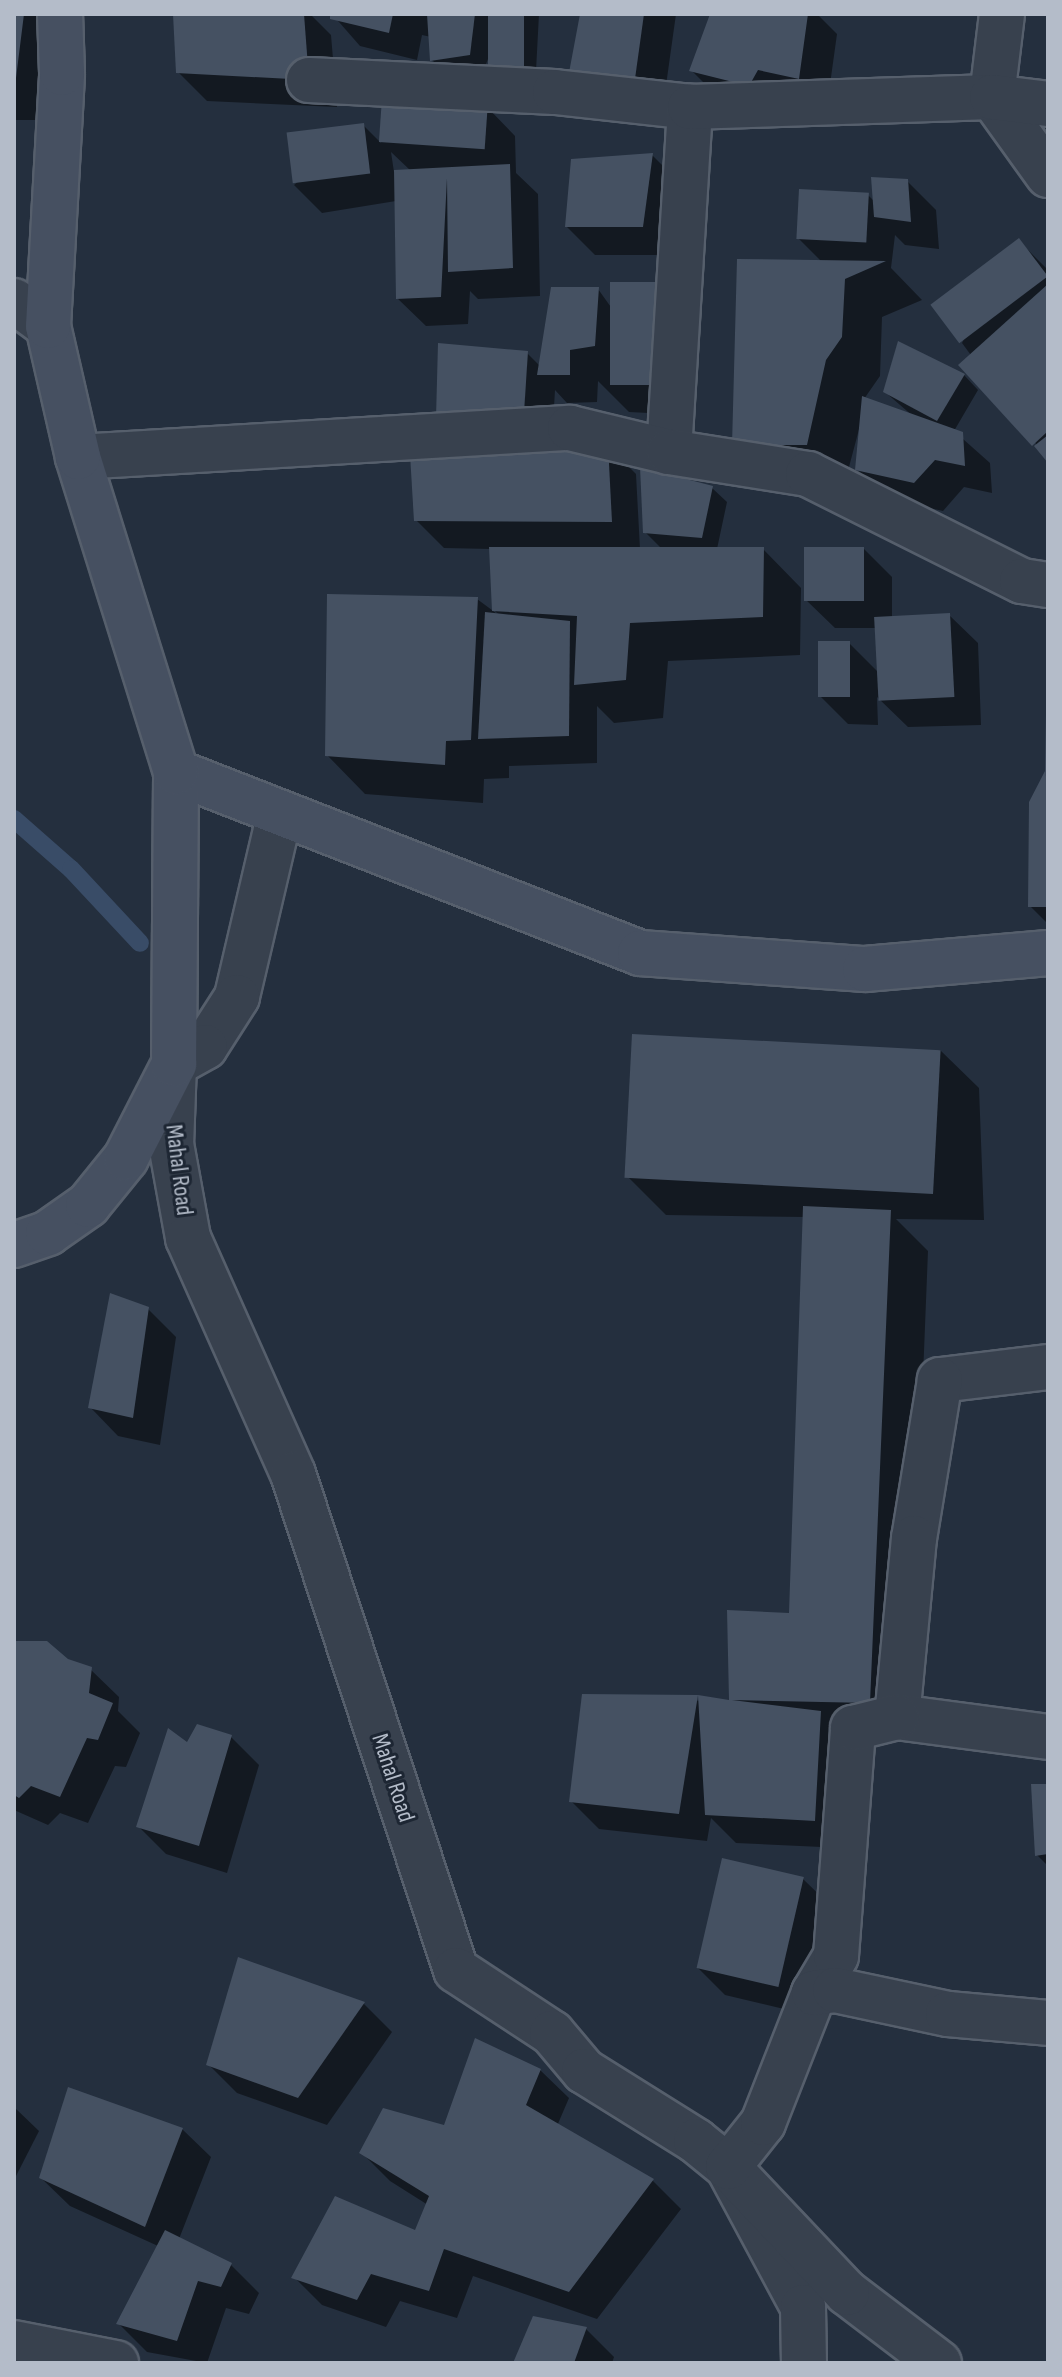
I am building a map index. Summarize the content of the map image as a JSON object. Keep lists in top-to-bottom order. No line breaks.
{"streets":{"street":["Mahal Road"]}}
